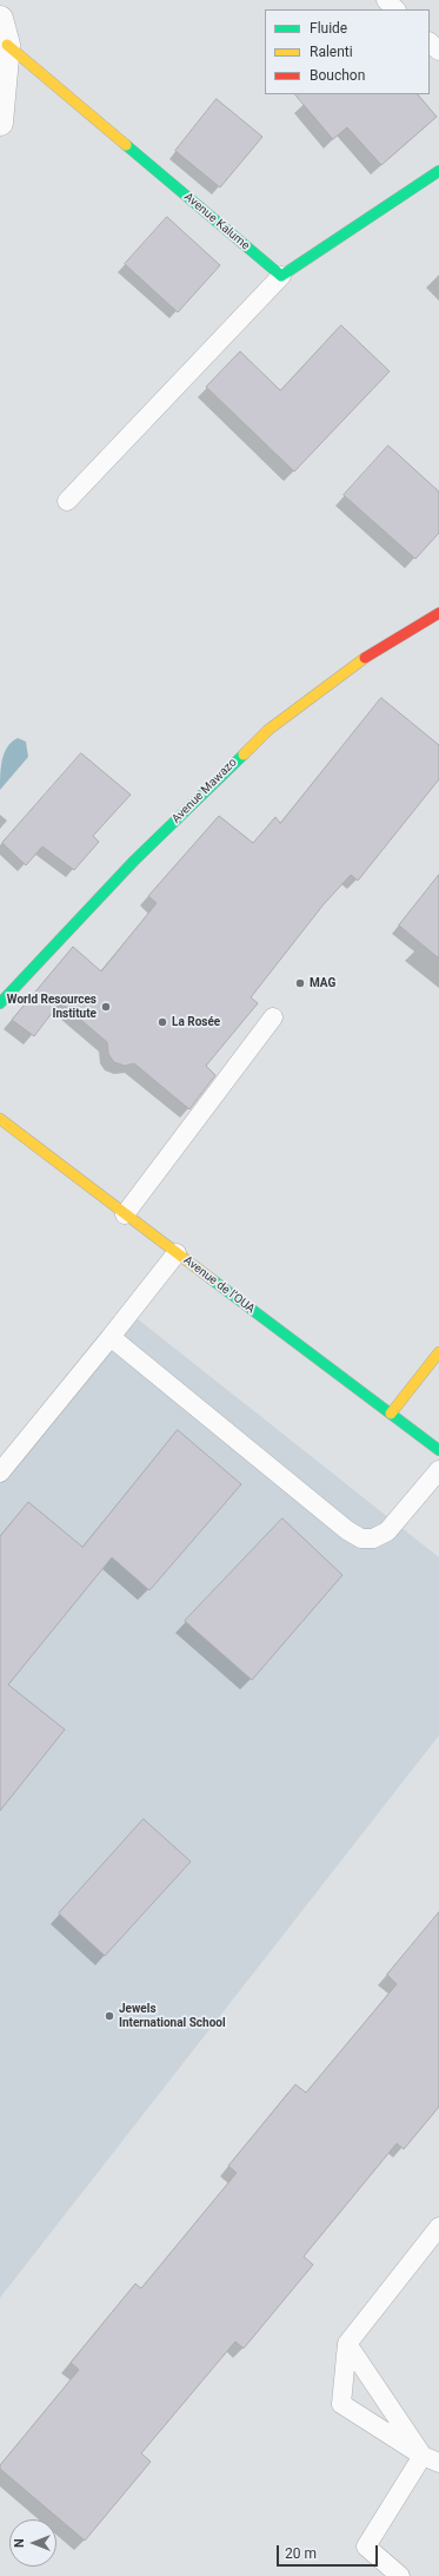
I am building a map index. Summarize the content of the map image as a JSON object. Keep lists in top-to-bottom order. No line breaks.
{"streets":{"street":["Avenue Kalume","Avenue Mawazo","Avenue de l’OUA"]},"places":["MAG","World Resources Institute","La Rosée","Jewels International School"],"legend":["Fluide","Ralenti","Bouchon"],"scale_bar":"20 m","north":"left"}
